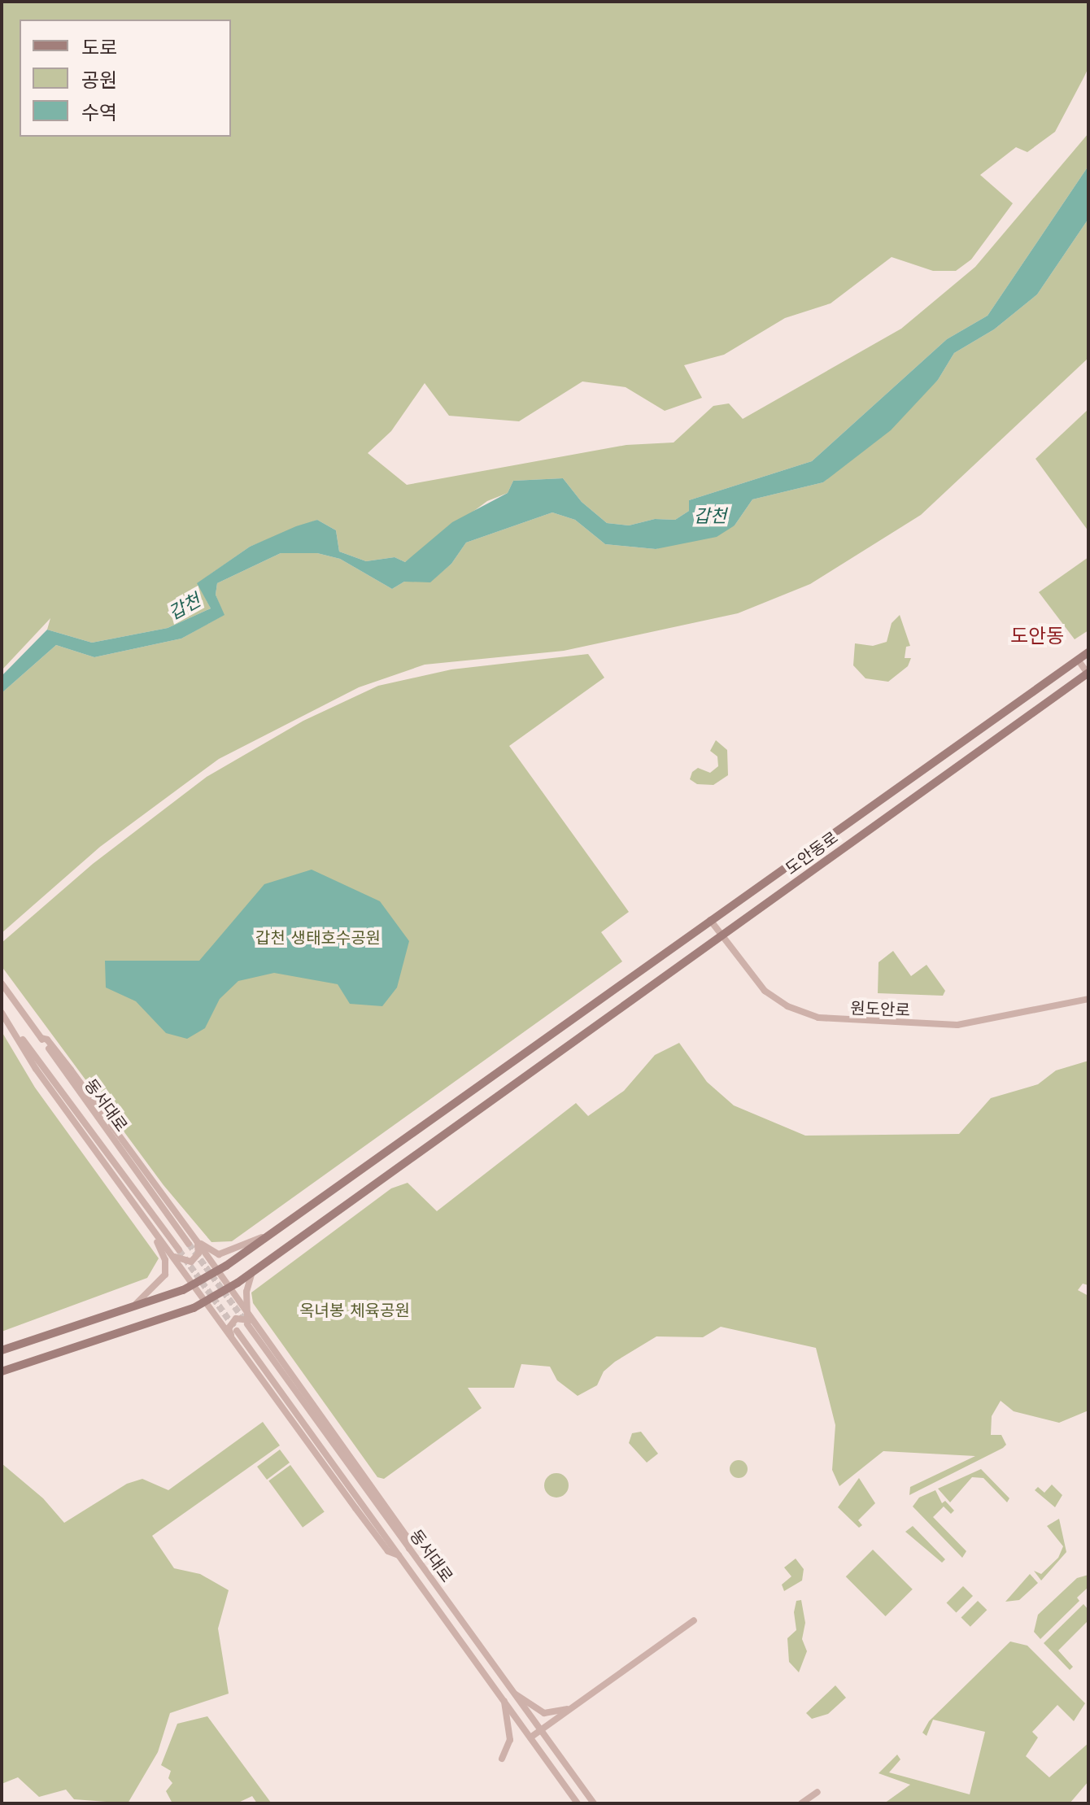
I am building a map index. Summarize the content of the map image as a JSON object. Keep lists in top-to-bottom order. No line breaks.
{"streets":{"main road":["도안동로"],"street":["원도안로","동서대로"]},"crossings":[["도안동로","원도안로"],["도안동로","동서대로"]],"districts":["도안동"],"water":["갑천"],"parks":["갑천 생태호수공원","옥녀봉 체육공원"],"legend":["도로","공원","수역"]}
